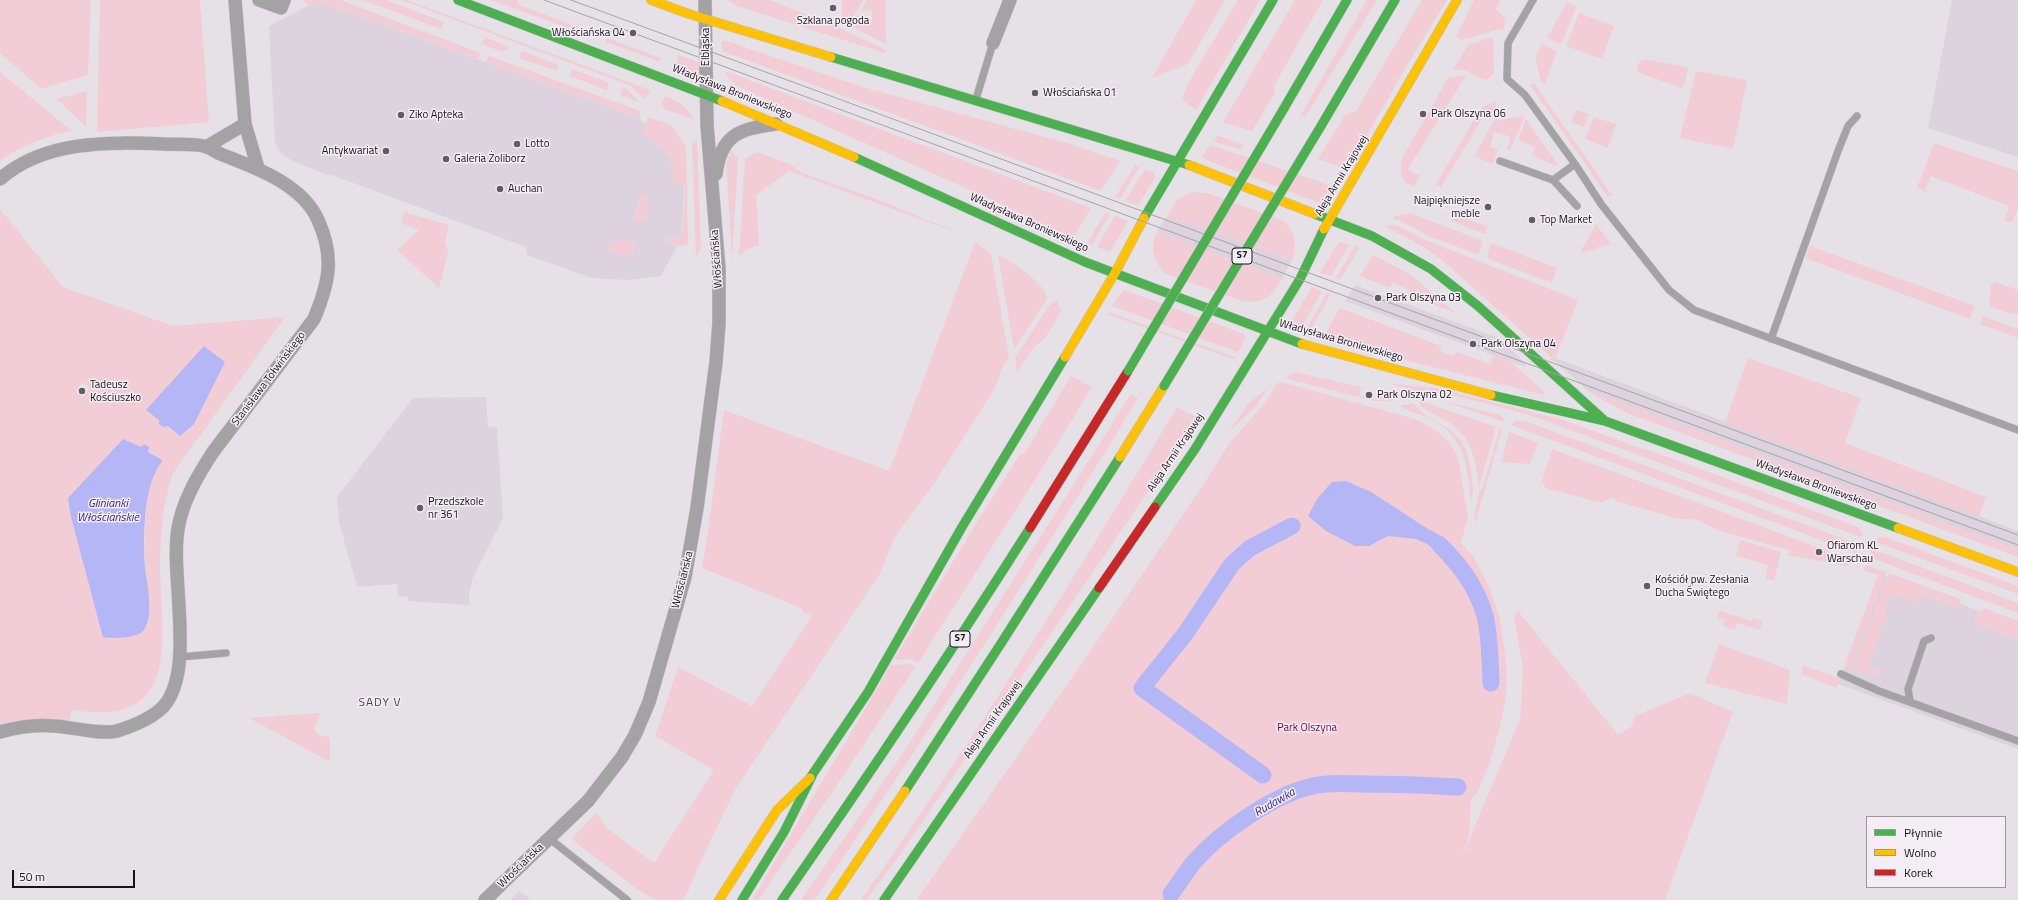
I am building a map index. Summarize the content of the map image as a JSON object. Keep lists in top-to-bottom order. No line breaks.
{"streets":{"main road":["Władysława Broniewskiego","Aleja Armii Krajowej","S7"],"street":["Elbląska","Włościańska","Stanisława Tołwińskiego"]},"crossings":[["Elbląska","Władysława Broniewskiego"],["Elbląska","Włościańska"],["Władysława Broniewskiego","Aleja Armii Krajowej"],["Władysława Broniewskiego","Włościańska"]],"districts":["SADY V"],"water":["Glinianki Włościańskie","Rudawka"],"parks":["Park Olszyna"],"places":["Szklana pogoda","Włościańska 04","Włościańska 01","Park Olszyna 06","Ziko Apteka","Lotto","Antykwariat","Galeria Żoliborz","Auchan","Najpiękniejsze meble","Top Market","Park Olszyna 03","Park Olszyna 04","Tadeusz Kościuszko","Park Olszyna 02","Przedszkole nr 361","Ofiarom KL Warschau","Kościół pw. Zesłania Ducha Świętego"],"legend":["Płynnie","Wolno","Korek"],"scale_bar":"50 m"}
